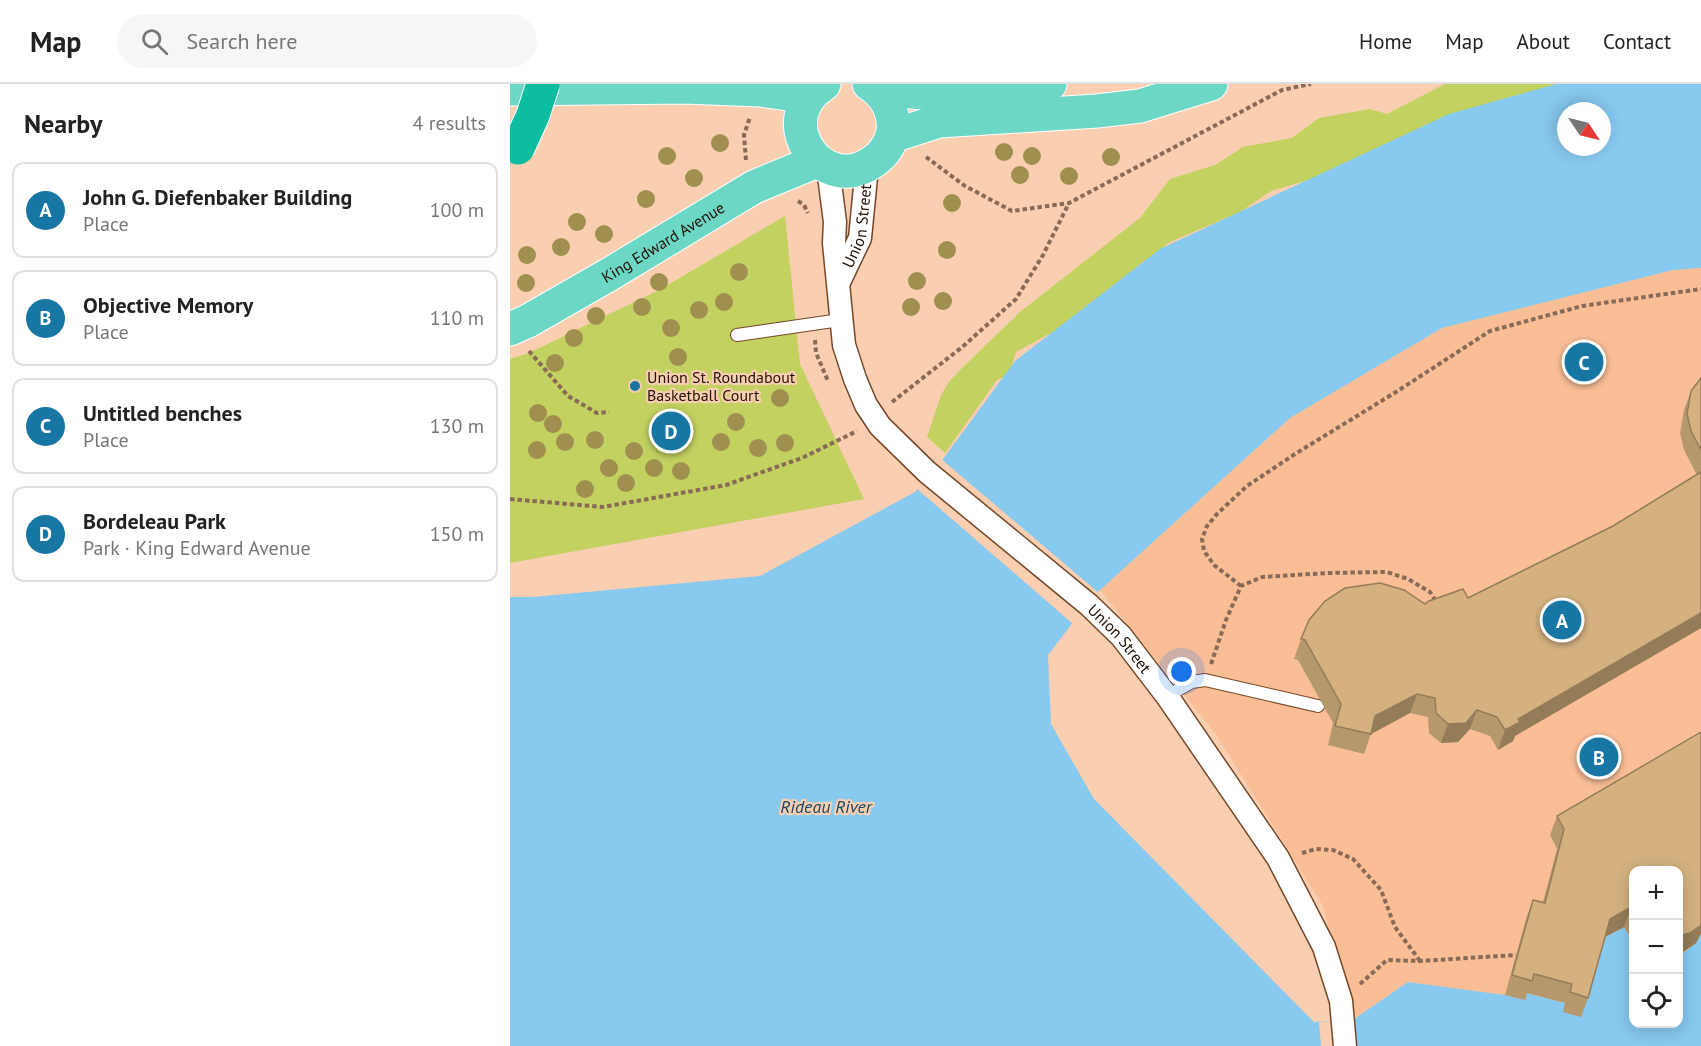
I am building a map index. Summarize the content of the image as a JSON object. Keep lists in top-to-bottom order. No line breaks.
{"streets":{"main road":["King Edward Avenue"],"street":["Union Street"]},"crossings":[["Union Street","King Edward Avenue"]],"water":["Rideau River"],"places":["Union St. Roundabout Basketball Court"],"north":"bottom right","page":{"header":"Map","search":"Search here","nav":["Home","Map","About","Contact"],"heading":["Nearby","4 results"],"list":[{"mark":"A","name":"John G. Diefenbaker Building","note":"Place","value":"100 m"},{"mark":"B","name":"Objective Memory","note":"Place","value":"110 m"},{"mark":"C","name":"Untitled benches","note":"Place","value":"130 m"},{"mark":"D","name":"Bordeleau Park","note":"Park · King Edward Avenue","value":"150 m"}],"pins":["C","D","A","B"],"map_buttons":["+","−"]}}
